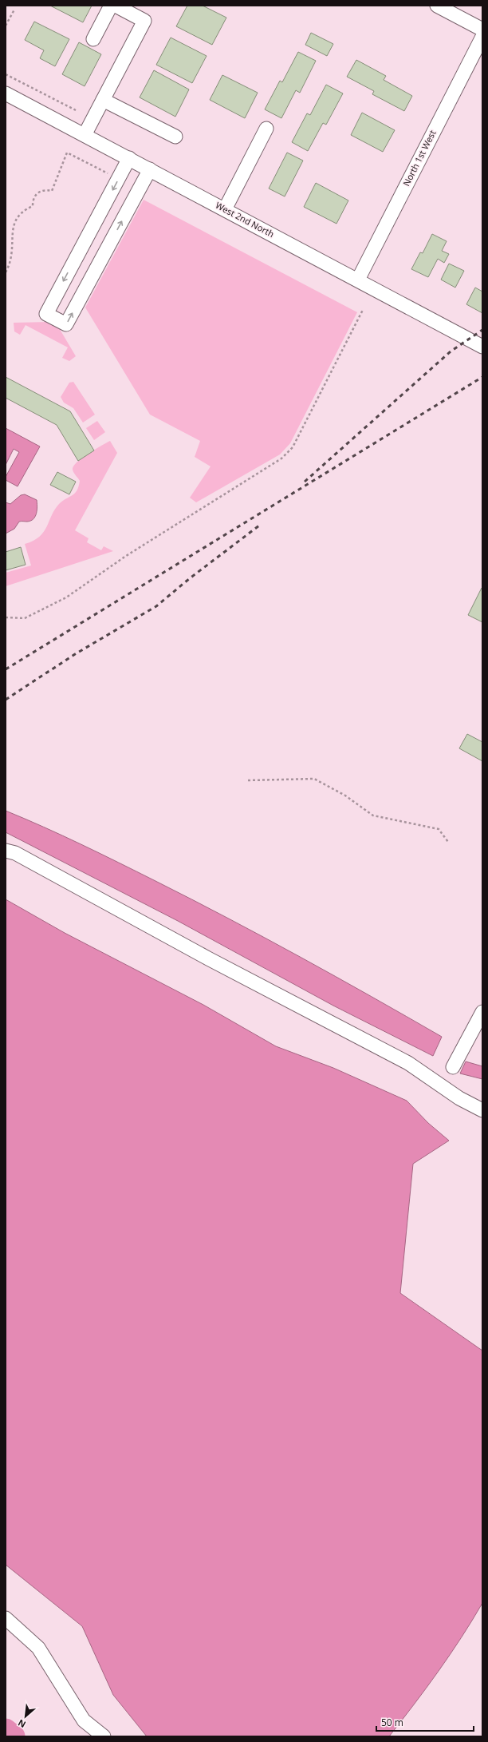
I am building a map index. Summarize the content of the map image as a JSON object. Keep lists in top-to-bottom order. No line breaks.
{"streets":{"street":["North 1st West","West 2nd North"]},"crossings":[["North 1st West","West 2nd North"]],"scale_bar":"50 m","north":"bottom left"}
